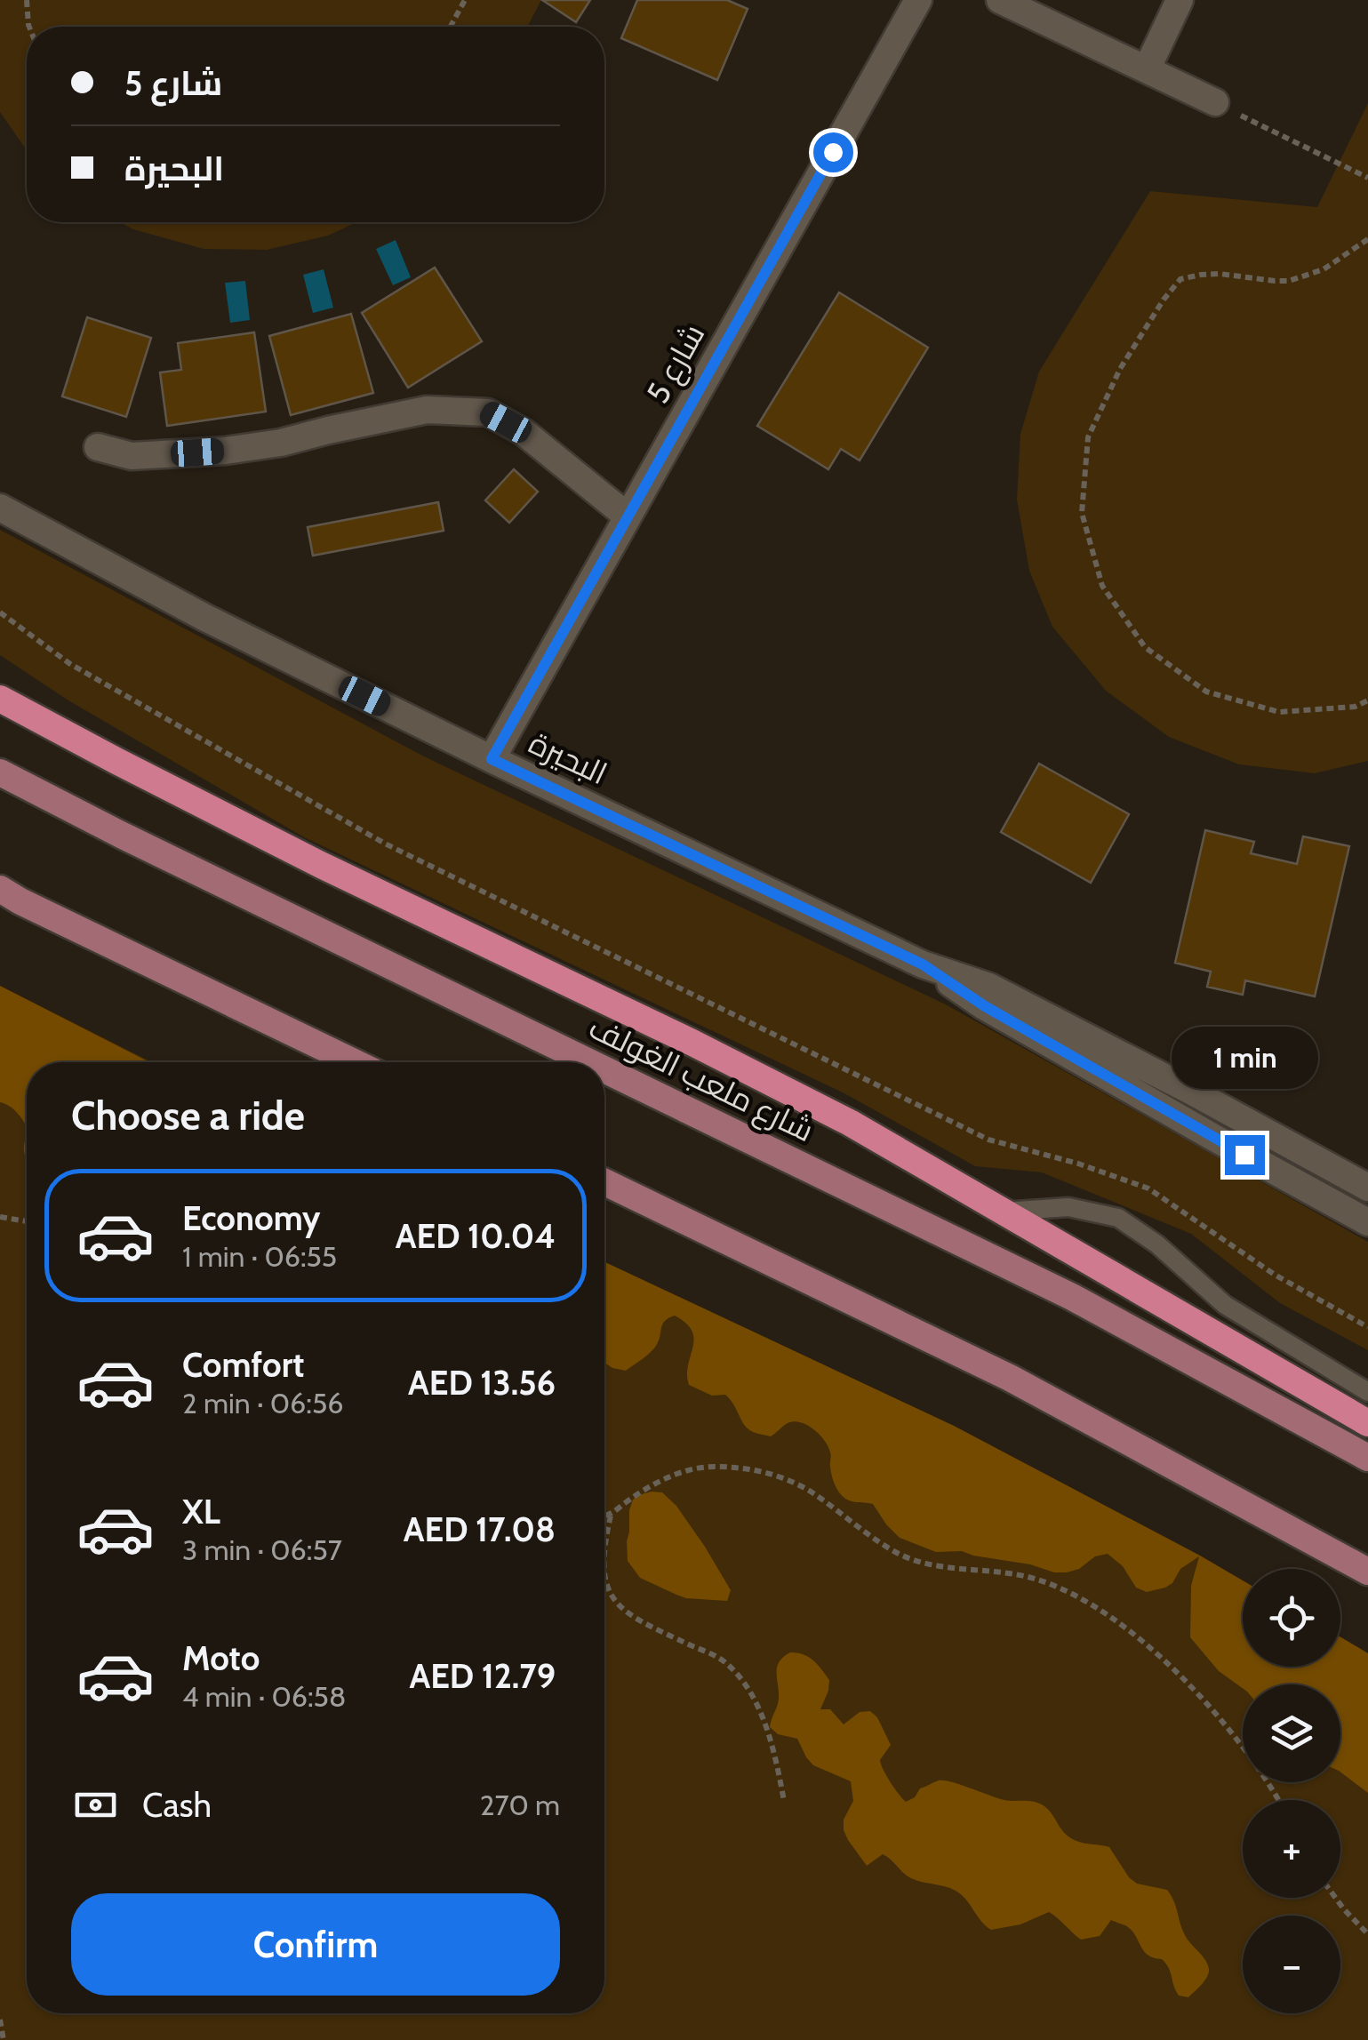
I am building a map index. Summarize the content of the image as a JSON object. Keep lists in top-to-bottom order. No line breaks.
{"streets":{"main road":["شارع ملعب الغولف"],"street":["شارع 5","البحيرة"]},"crossings":[["شارع 5","البحيرة"]],"page":{"banner":["شارع 5","البحيرة"],"bubble":"1 min","heading":"Choose a ride","list":[{"name":"Economy","note":"1 min · 06:55","value":"AED 10.04"},{"name":"Comfort","note":"2 min · 06:56","value":"AED 13.56"},{"name":"XL","note":"3 min · 06:57","value":"AED 17.08"},{"name":"Moto","note":"4 min · 06:58","value":"AED 12.79"}],"map_buttons":["+","−"],"pay":["Cash","270 m"],"buttons":"Confirm"}}
